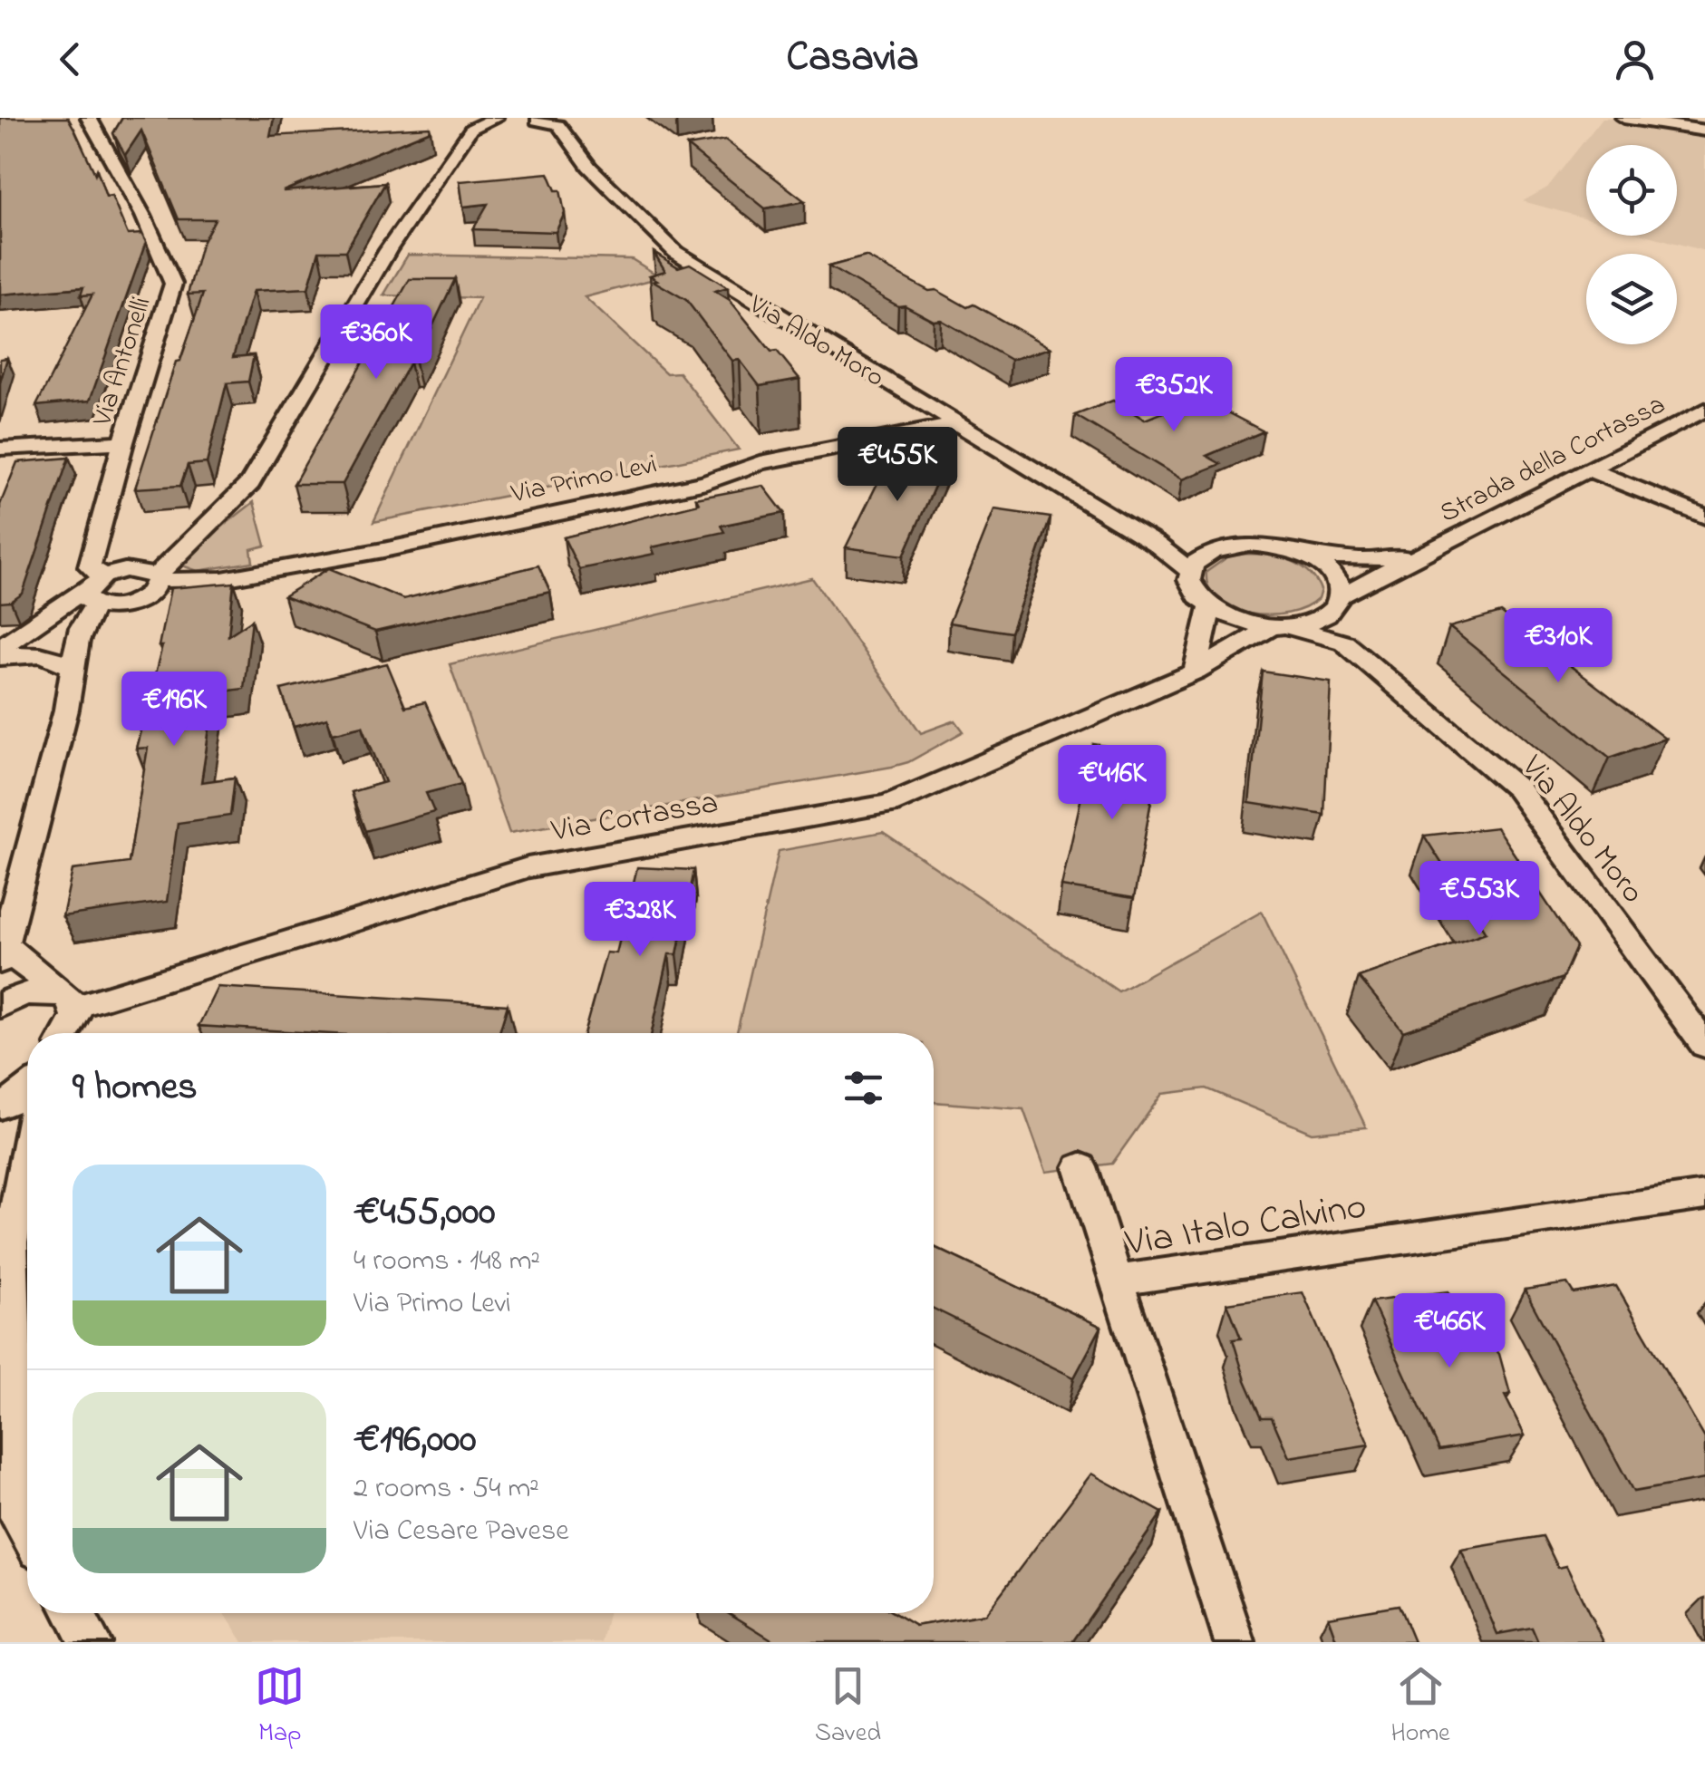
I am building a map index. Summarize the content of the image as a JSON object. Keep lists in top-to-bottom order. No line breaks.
{"streets":{"street":["Via Aldo Moro","Via Antonelli","Strada della Cortassa","Via Primo Levi","Via Cortassa","Via Italo Calvino"]},"crossings":[["Via Aldo Moro","Via Primo Levi"],["Via Aldo Moro","Via Cortassa"],["Via Antonelli","Via Primo Levi"],["Strada della Cortassa","Via Cortassa"]],"page":{"header":"Casavia","price":["€360K","€352K","€455K","€310K","€196K","€416K","€553K","€328K","€466K"],"heading":"9 homes","list":[{"name":"€455,000","note":"4 rooms · 148 m² · Via Primo Levi"},{"name":"€196,000","note":"2 rooms · 54 m² · Via Cesare Pavese"}],"tabs":["Map","Saved","Home"]}}
